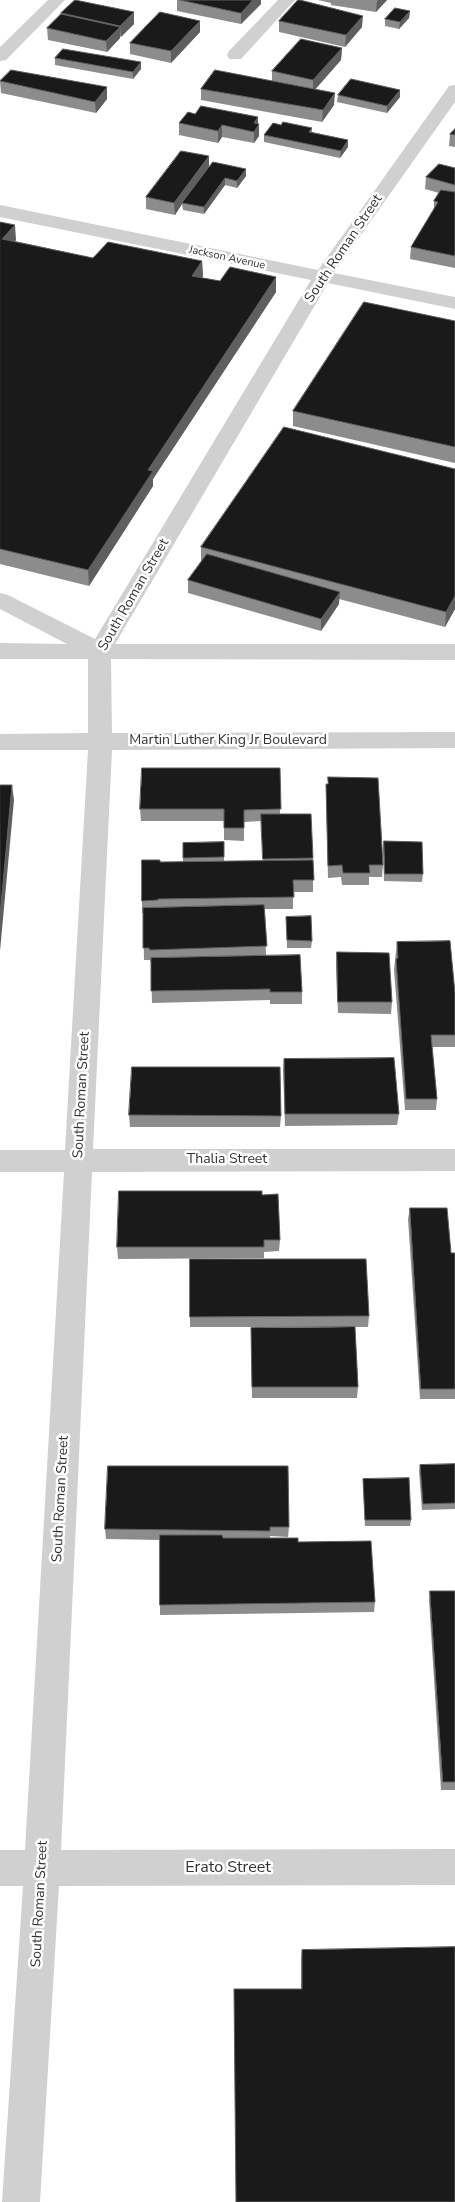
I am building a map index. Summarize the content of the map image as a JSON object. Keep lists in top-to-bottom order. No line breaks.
{"streets":{"street":["South Roman Street","Jackson Avenue","Martin Luther King Jr Boulevard","Thalia Street","Erato Street"]},"crossings":[["South Roman Street","Jackson Avenue"],["South Roman Street","Martin Luther King Jr Boulevard"],["South Roman Street","Thalia Street"],["South Roman Street","Erato Street"]]}
